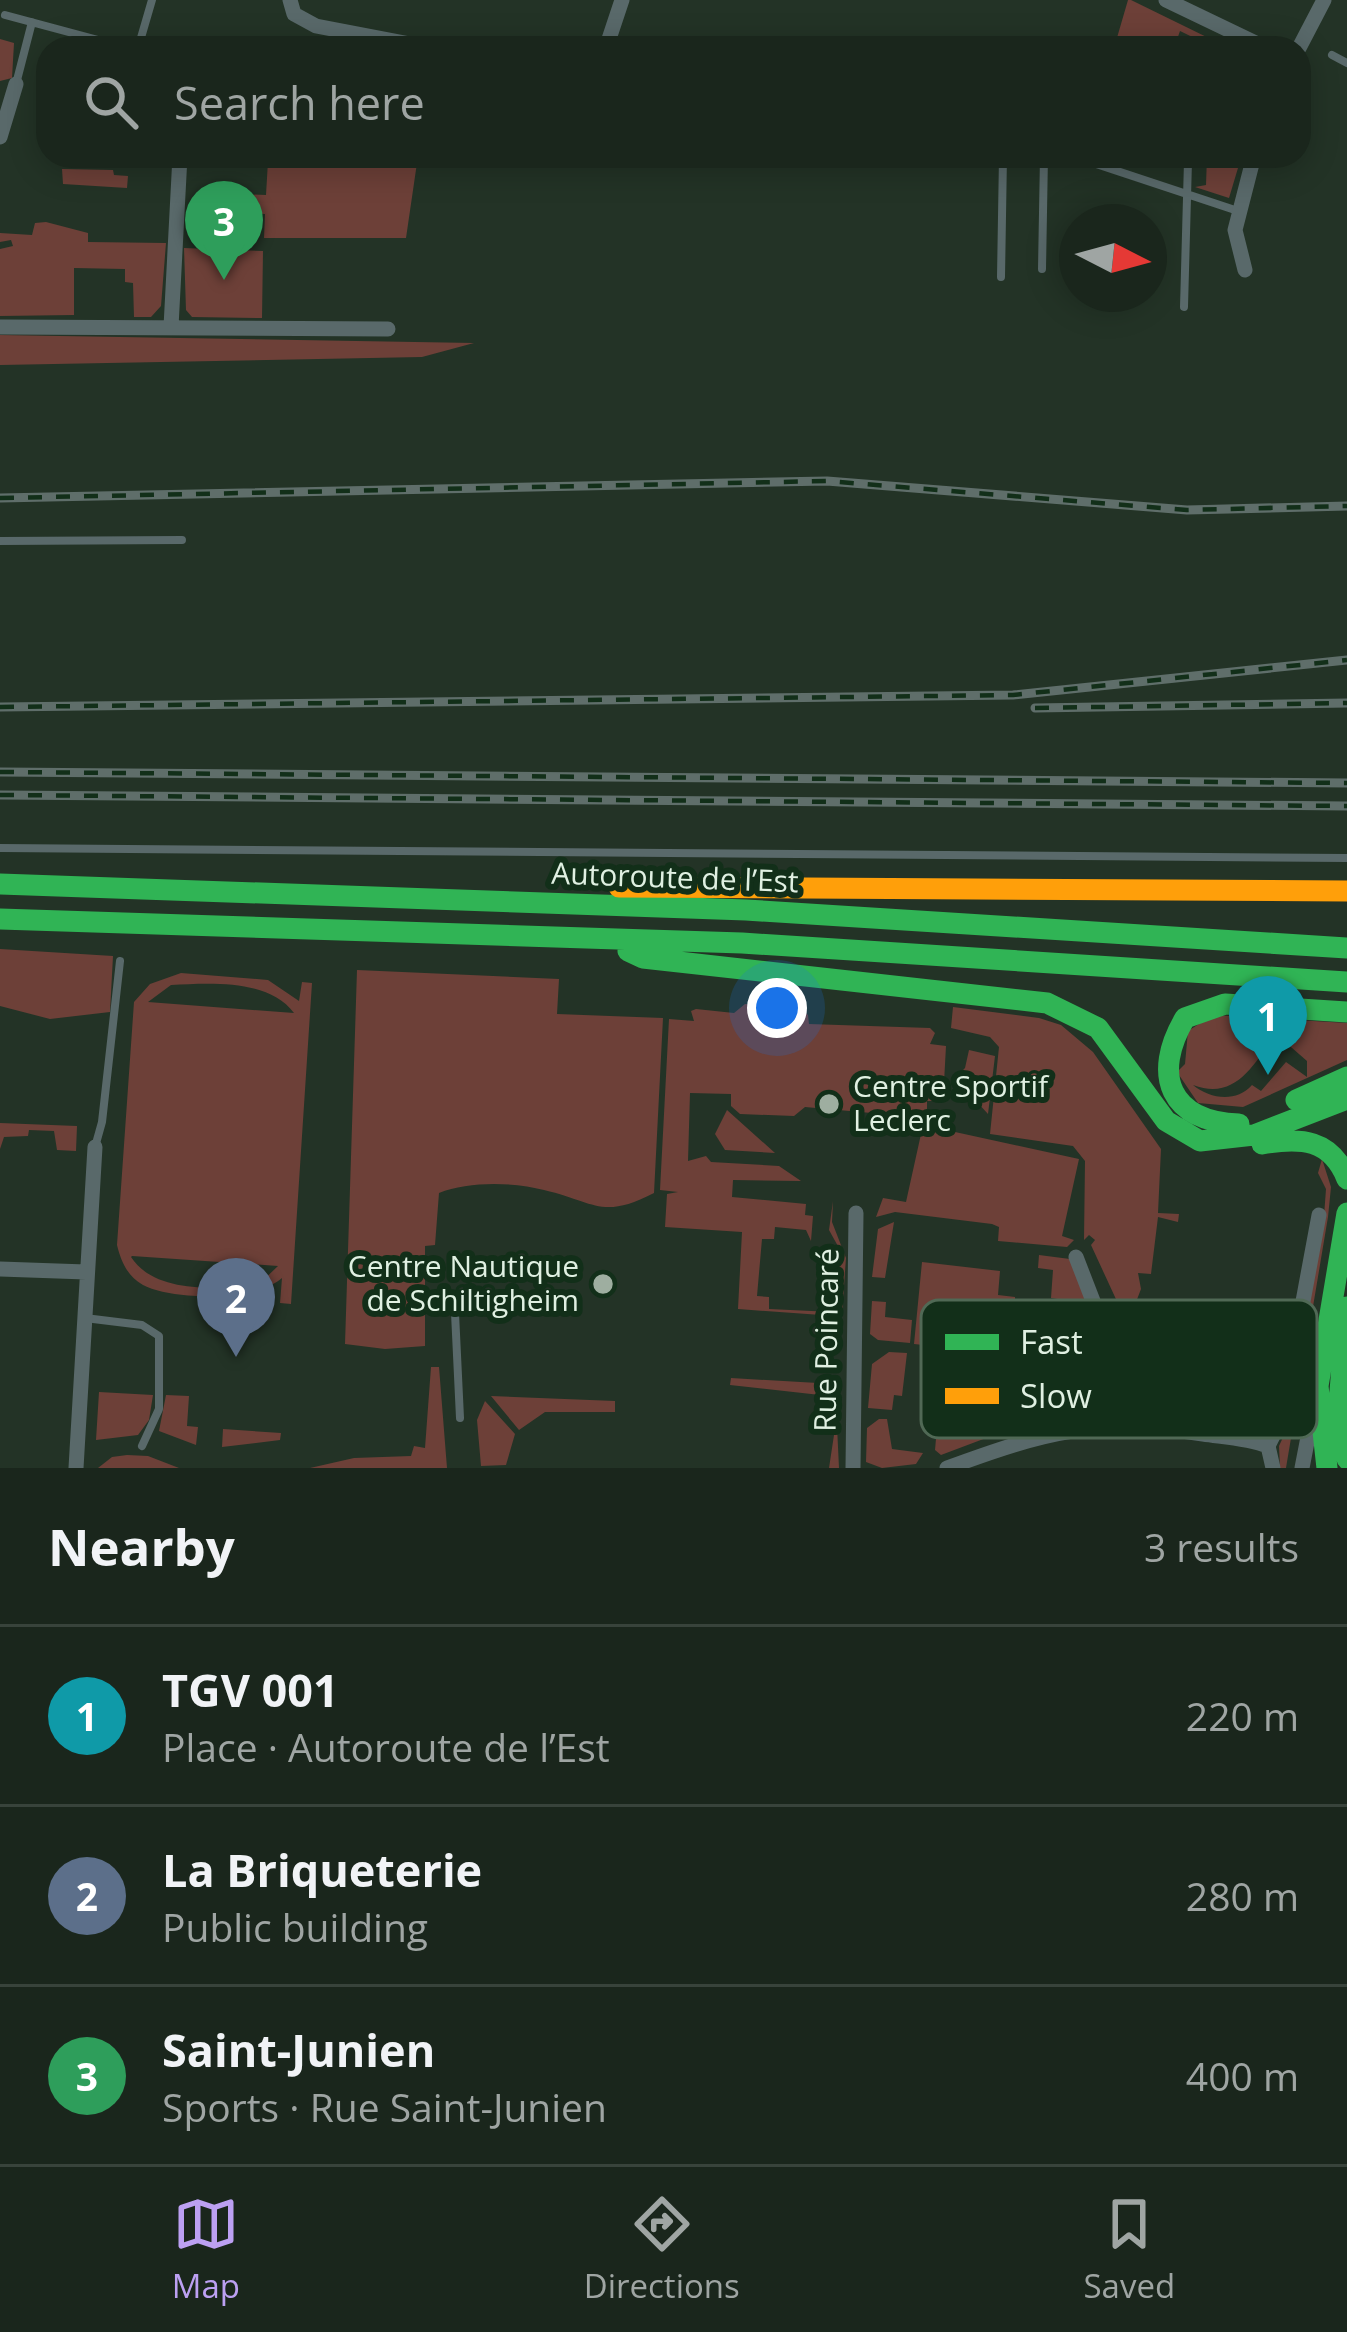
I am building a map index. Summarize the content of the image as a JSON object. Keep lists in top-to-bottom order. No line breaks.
{"streets":{"main road":["Autoroute de l’Est"],"street":["Rue Poincaré"]},"places":["Centre Sportif Leclerc","Centre Nautique de Schiltigheim"],"legend":["Fast","Slow"],"north":"right","page":{"search":"Search here","pins":["3","1","2"],"heading":["Nearby","3 results"],"list":[{"mark":"1","name":"TGV 001","note":"Place · Autoroute de l’Est","value":"220 m"},{"mark":"2","name":"La Briqueterie","note":"Public building","value":"280 m"},{"mark":"3","name":"Saint-Junien","note":"Sports · Rue Saint-Junien","value":"400 m"}],"nav":["Map","Directions","Saved"]}}
